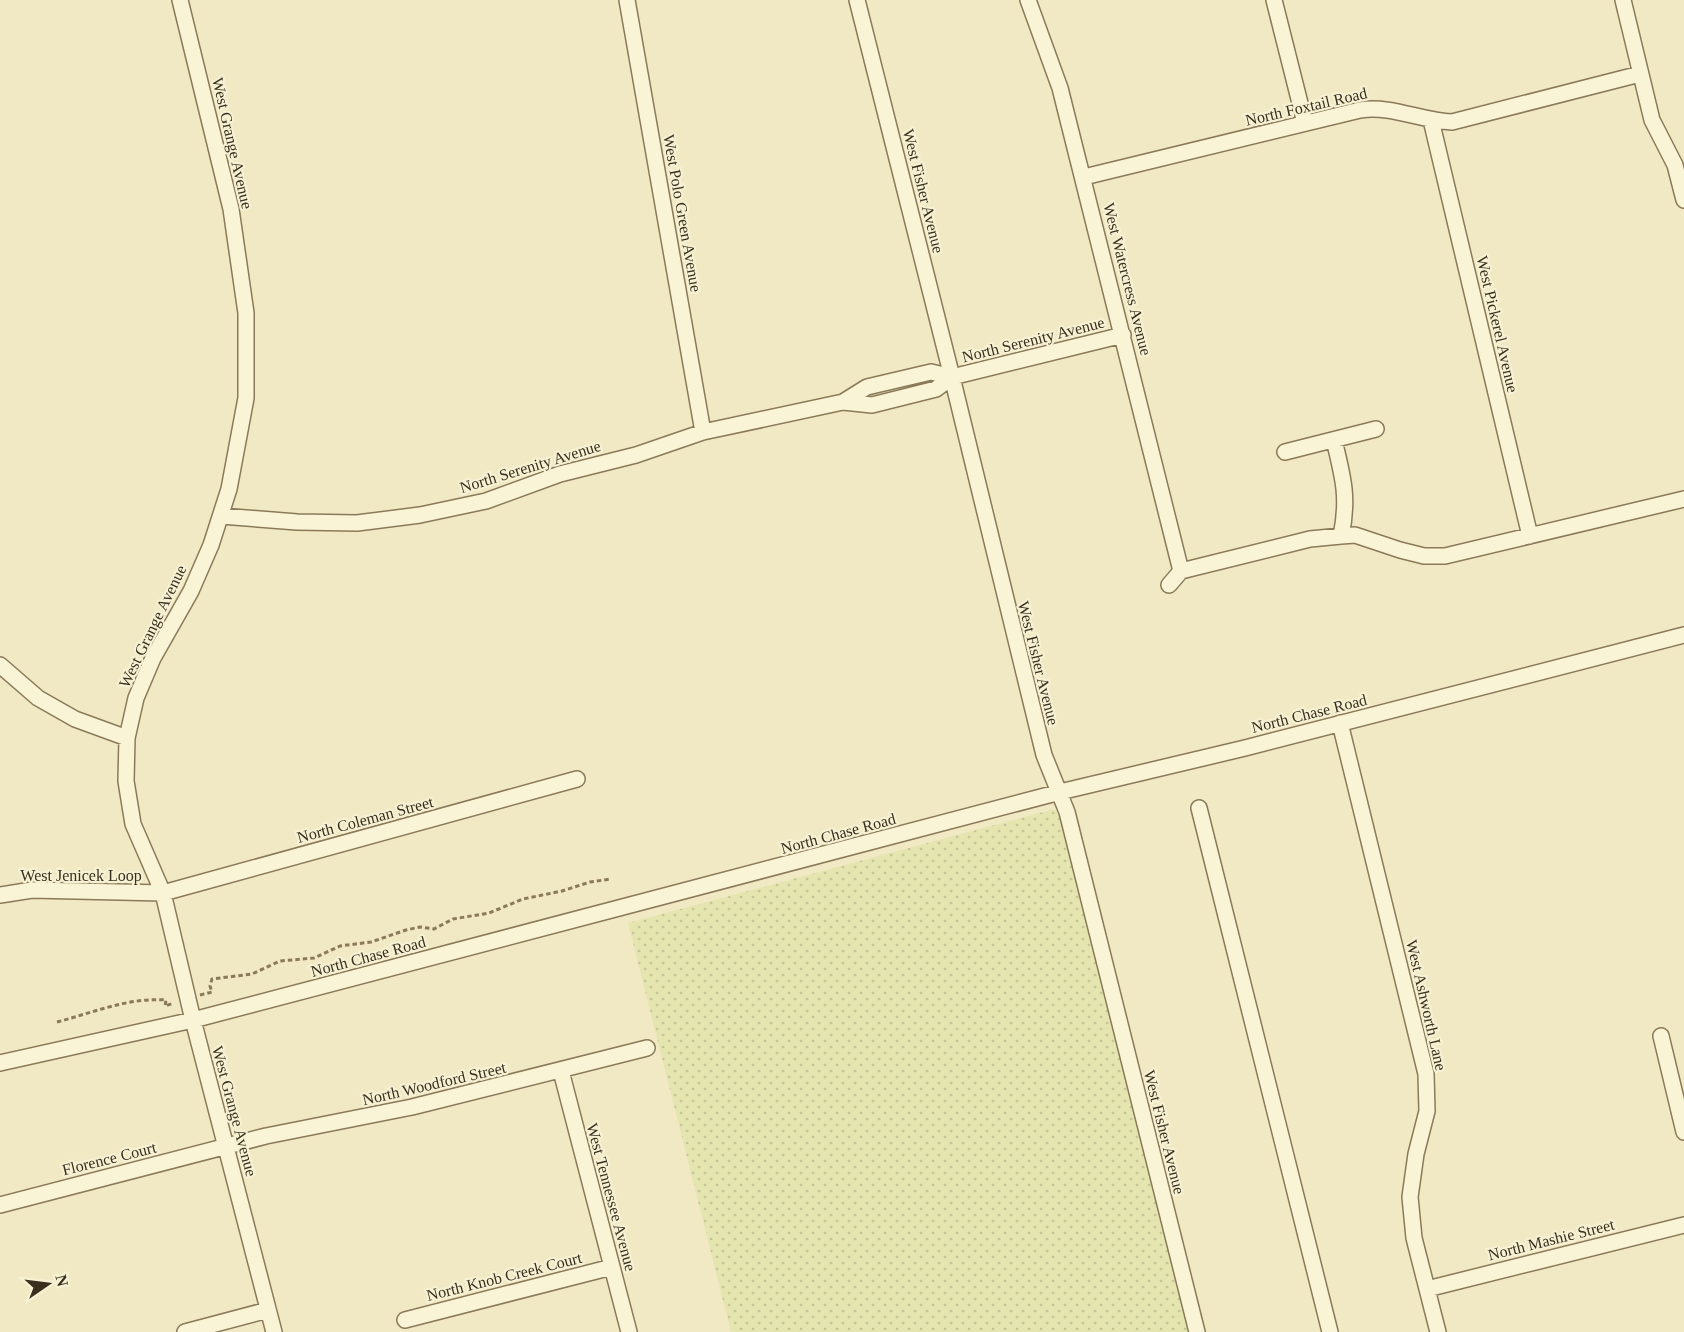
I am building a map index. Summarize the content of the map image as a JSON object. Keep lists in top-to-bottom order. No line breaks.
{"streets":{"street":["North Foxtail Road","West Grange Avenue","West Fisher Avenue","West Polo Green Avenue","West Watercress Avenue","West Pickerel Avenue","North Serenity Avenue","North Chase Road","North Coleman Street","West Jenicek Loop","West Ashworth Lane","North Woodford Street","Florence Court","West Tennessee Avenue","North Mashie Street","North Knob Creek Court"]},"crossings":[["North Foxtail Road","West Watercress Avenue"],["North Foxtail Road","West Pickerel Avenue"],["West Grange Avenue","North Serenity Avenue"],["West Grange Avenue","North Chase Road"],["West Grange Avenue","North Coleman Street"],["West Grange Avenue","West Jenicek Loop"],["West Grange Avenue","North Woodford Street"],["West Grange Avenue","Florence Court"],["West Fisher Avenue","North Serenity Avenue"],["West Fisher Avenue","North Chase Road"],["West Polo Green Avenue","North Serenity Avenue"],["West Watercress Avenue","North Serenity Avenue"],["North Chase Road","West Ashworth Lane"],["North Coleman Street","West Jenicek Loop"],["West Ashworth Lane","North Mashie Street"],["North Woodford Street","Florence Court"],["North Woodford Street","West Tennessee Avenue"],["West Tennessee Avenue","North Knob Creek Court"]],"north":"right"}
